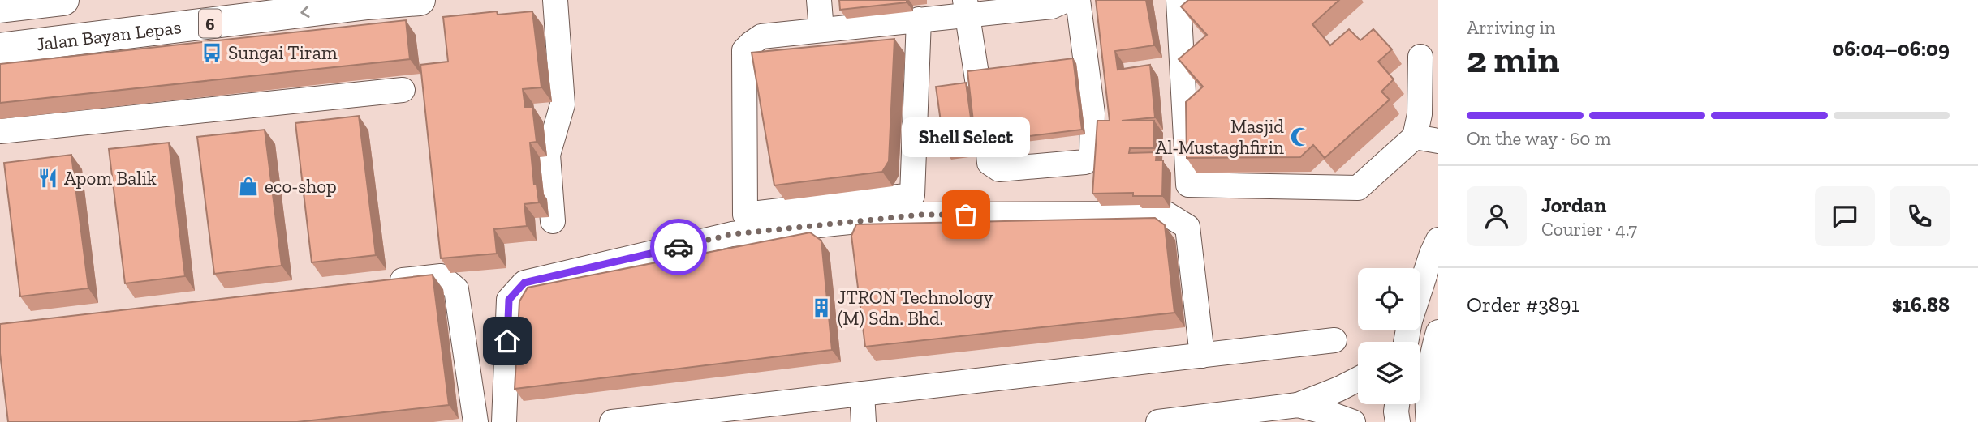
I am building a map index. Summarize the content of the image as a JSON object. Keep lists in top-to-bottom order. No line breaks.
{"streets":{"highway":["6","Jalan Bayan Lepas"]},"one_way":["Jalan Bayan Lepas"],"places":{"bus stop":["Sungai Tiram"],"mosque":["Masjid Al-Mustaghfirin"],"restaurant":["Apom Balik"],"shop":["eco-shop"],"other":["Shell Select"],"building":["JTRON Technology (M) Sdn. Bhd."]},"page":{"heading":["2 min","Arriving in","06:04–06:09"],"panel":["Jordan","Courier · 4.7","Order #3891","$16.88"],"bar":"On the way · 60 m","bubble":"Shell Select"}}
